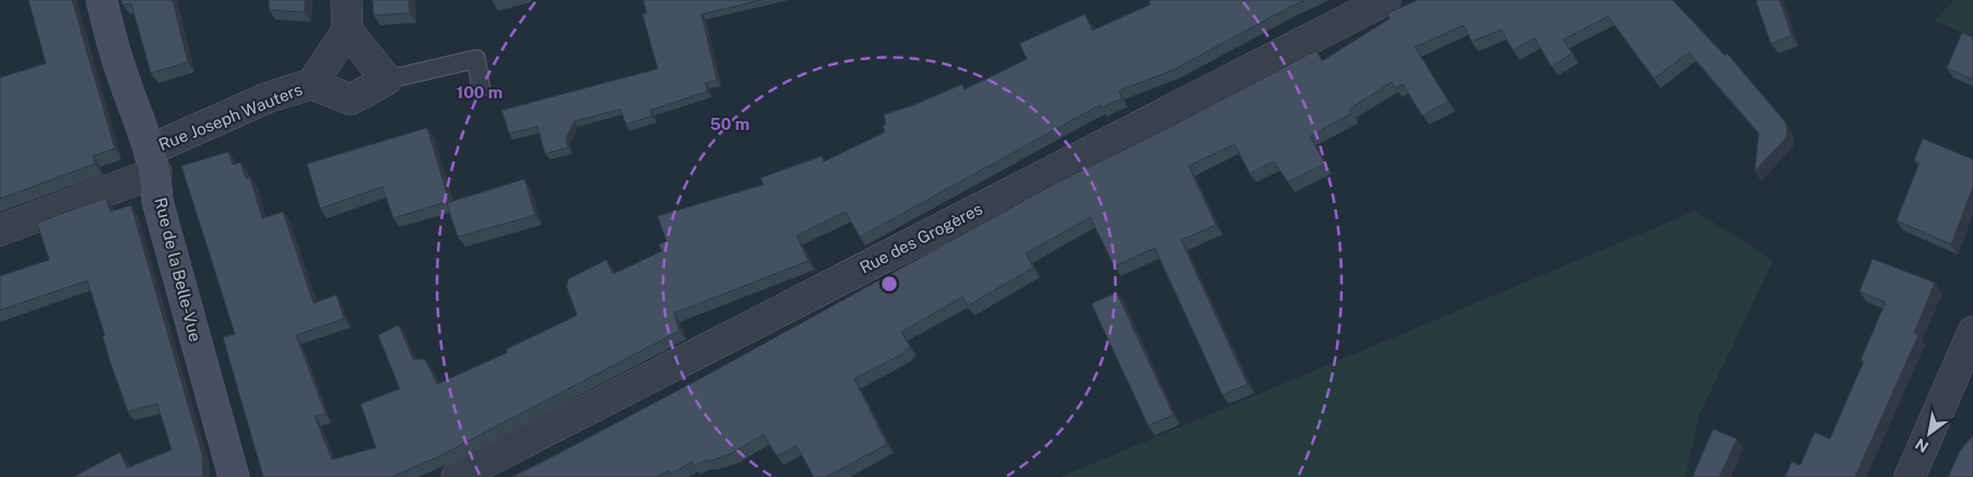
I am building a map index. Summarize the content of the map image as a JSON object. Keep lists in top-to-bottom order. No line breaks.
{"streets":{"street":["Rue Joseph Wauters","Rue des Grogères","Rue de la Belle-Vue"]},"crossings":[["Rue Joseph Wauters","Rue de la Belle-Vue"]],"north":"bottom left","rings":["100 m","50 m"]}
